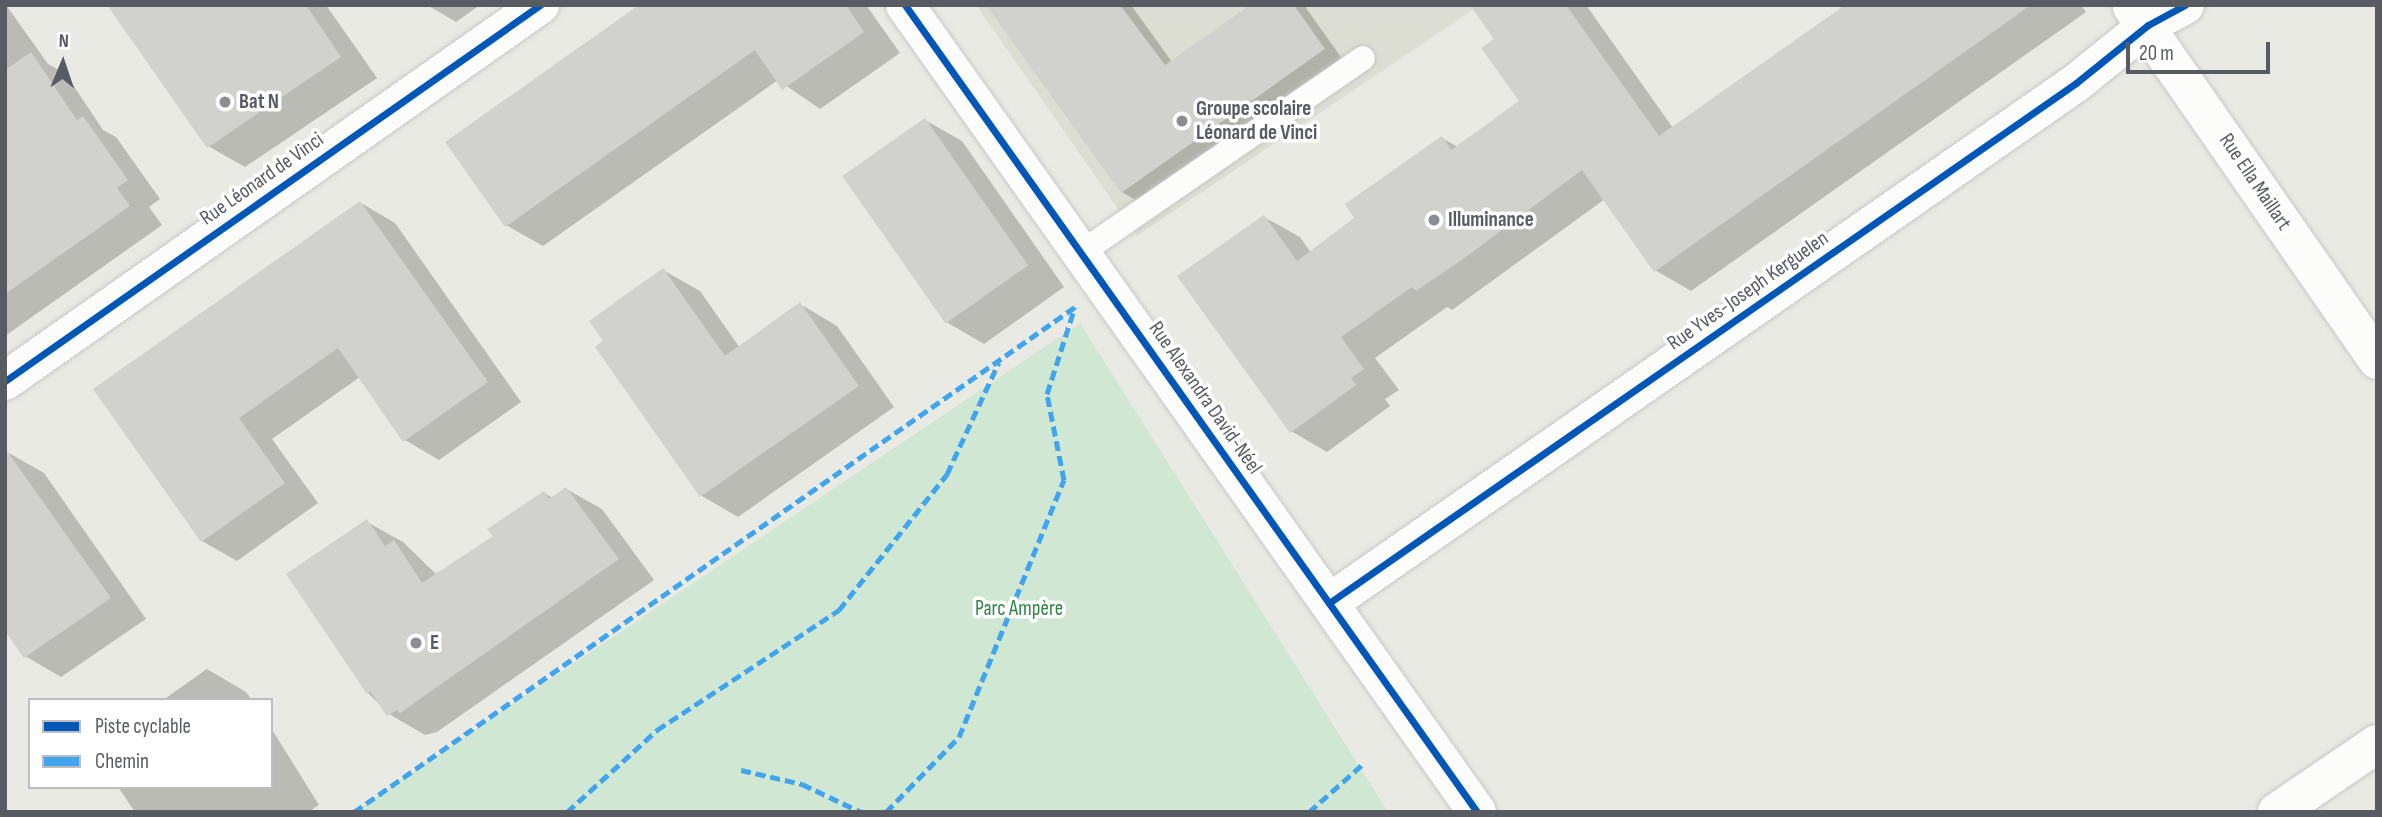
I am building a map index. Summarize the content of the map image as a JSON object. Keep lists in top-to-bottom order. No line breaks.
{"streets":{"street":["Rue Léonard de Vinci","Rue Ella Maillart","Rue Yves-Joseph Kerguelen","Rue Alexandra David-Néel"]},"crossings":[["Rue Ella Maillart","Rue Yves-Joseph Kerguelen"],["Rue Yves-Joseph Kerguelen","Rue Alexandra David-Néel"]],"parks":["Parc Ampère"],"places":["Bat N","Groupe scolaire Léonard de Vinci","Illuminance","E"],"legend":["Piste cyclable","Chemin"],"scale_bar":"20 m","north":"top"}
